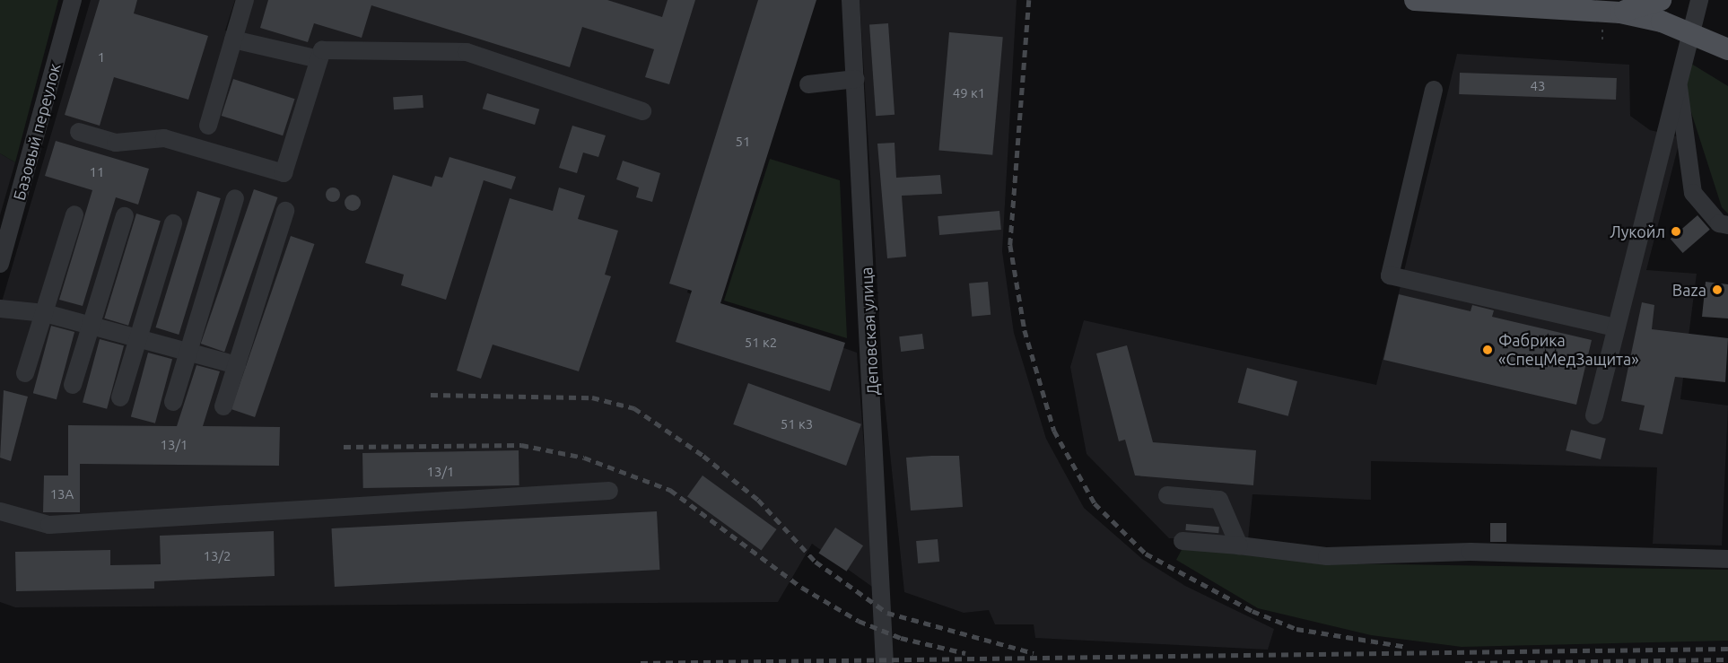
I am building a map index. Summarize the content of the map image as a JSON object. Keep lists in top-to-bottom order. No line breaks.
{"streets":{"street":["Базовый переулок","Деповская улица"]},"places":["Лукойл","Baza","Фабрика «СпецМедЗащита»"],"house_numbers":["1","43","49 к1","51","11","51 к2","51 к3","13/1","13/1","13А","13/2"]}
